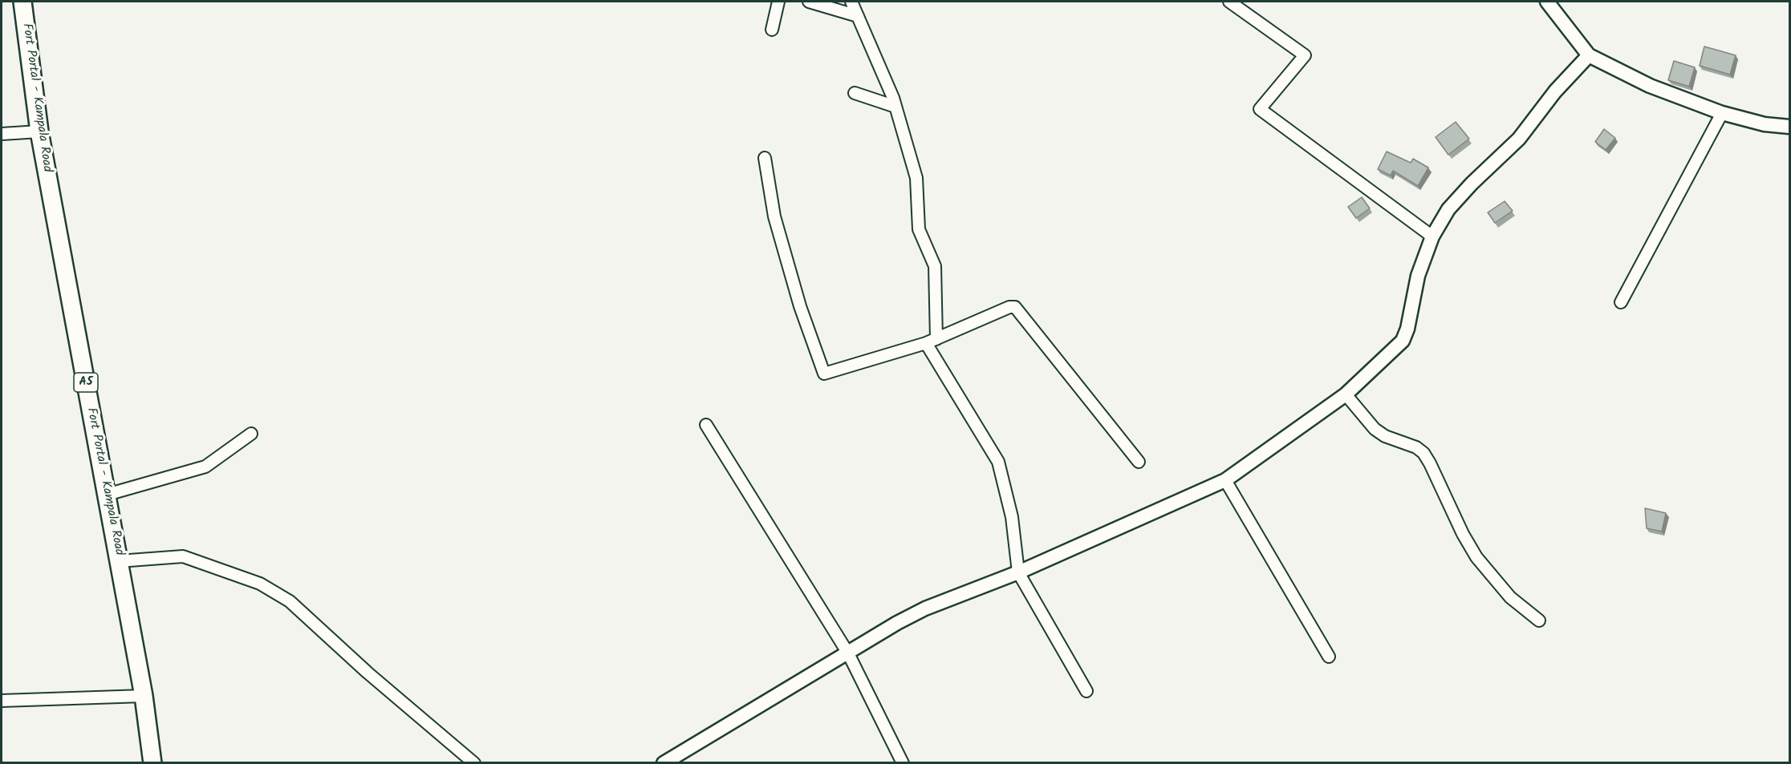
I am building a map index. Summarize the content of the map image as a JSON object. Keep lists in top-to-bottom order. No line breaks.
{"streets":{"main road":["Fort Portal - Kampala Road","A5"]}}
